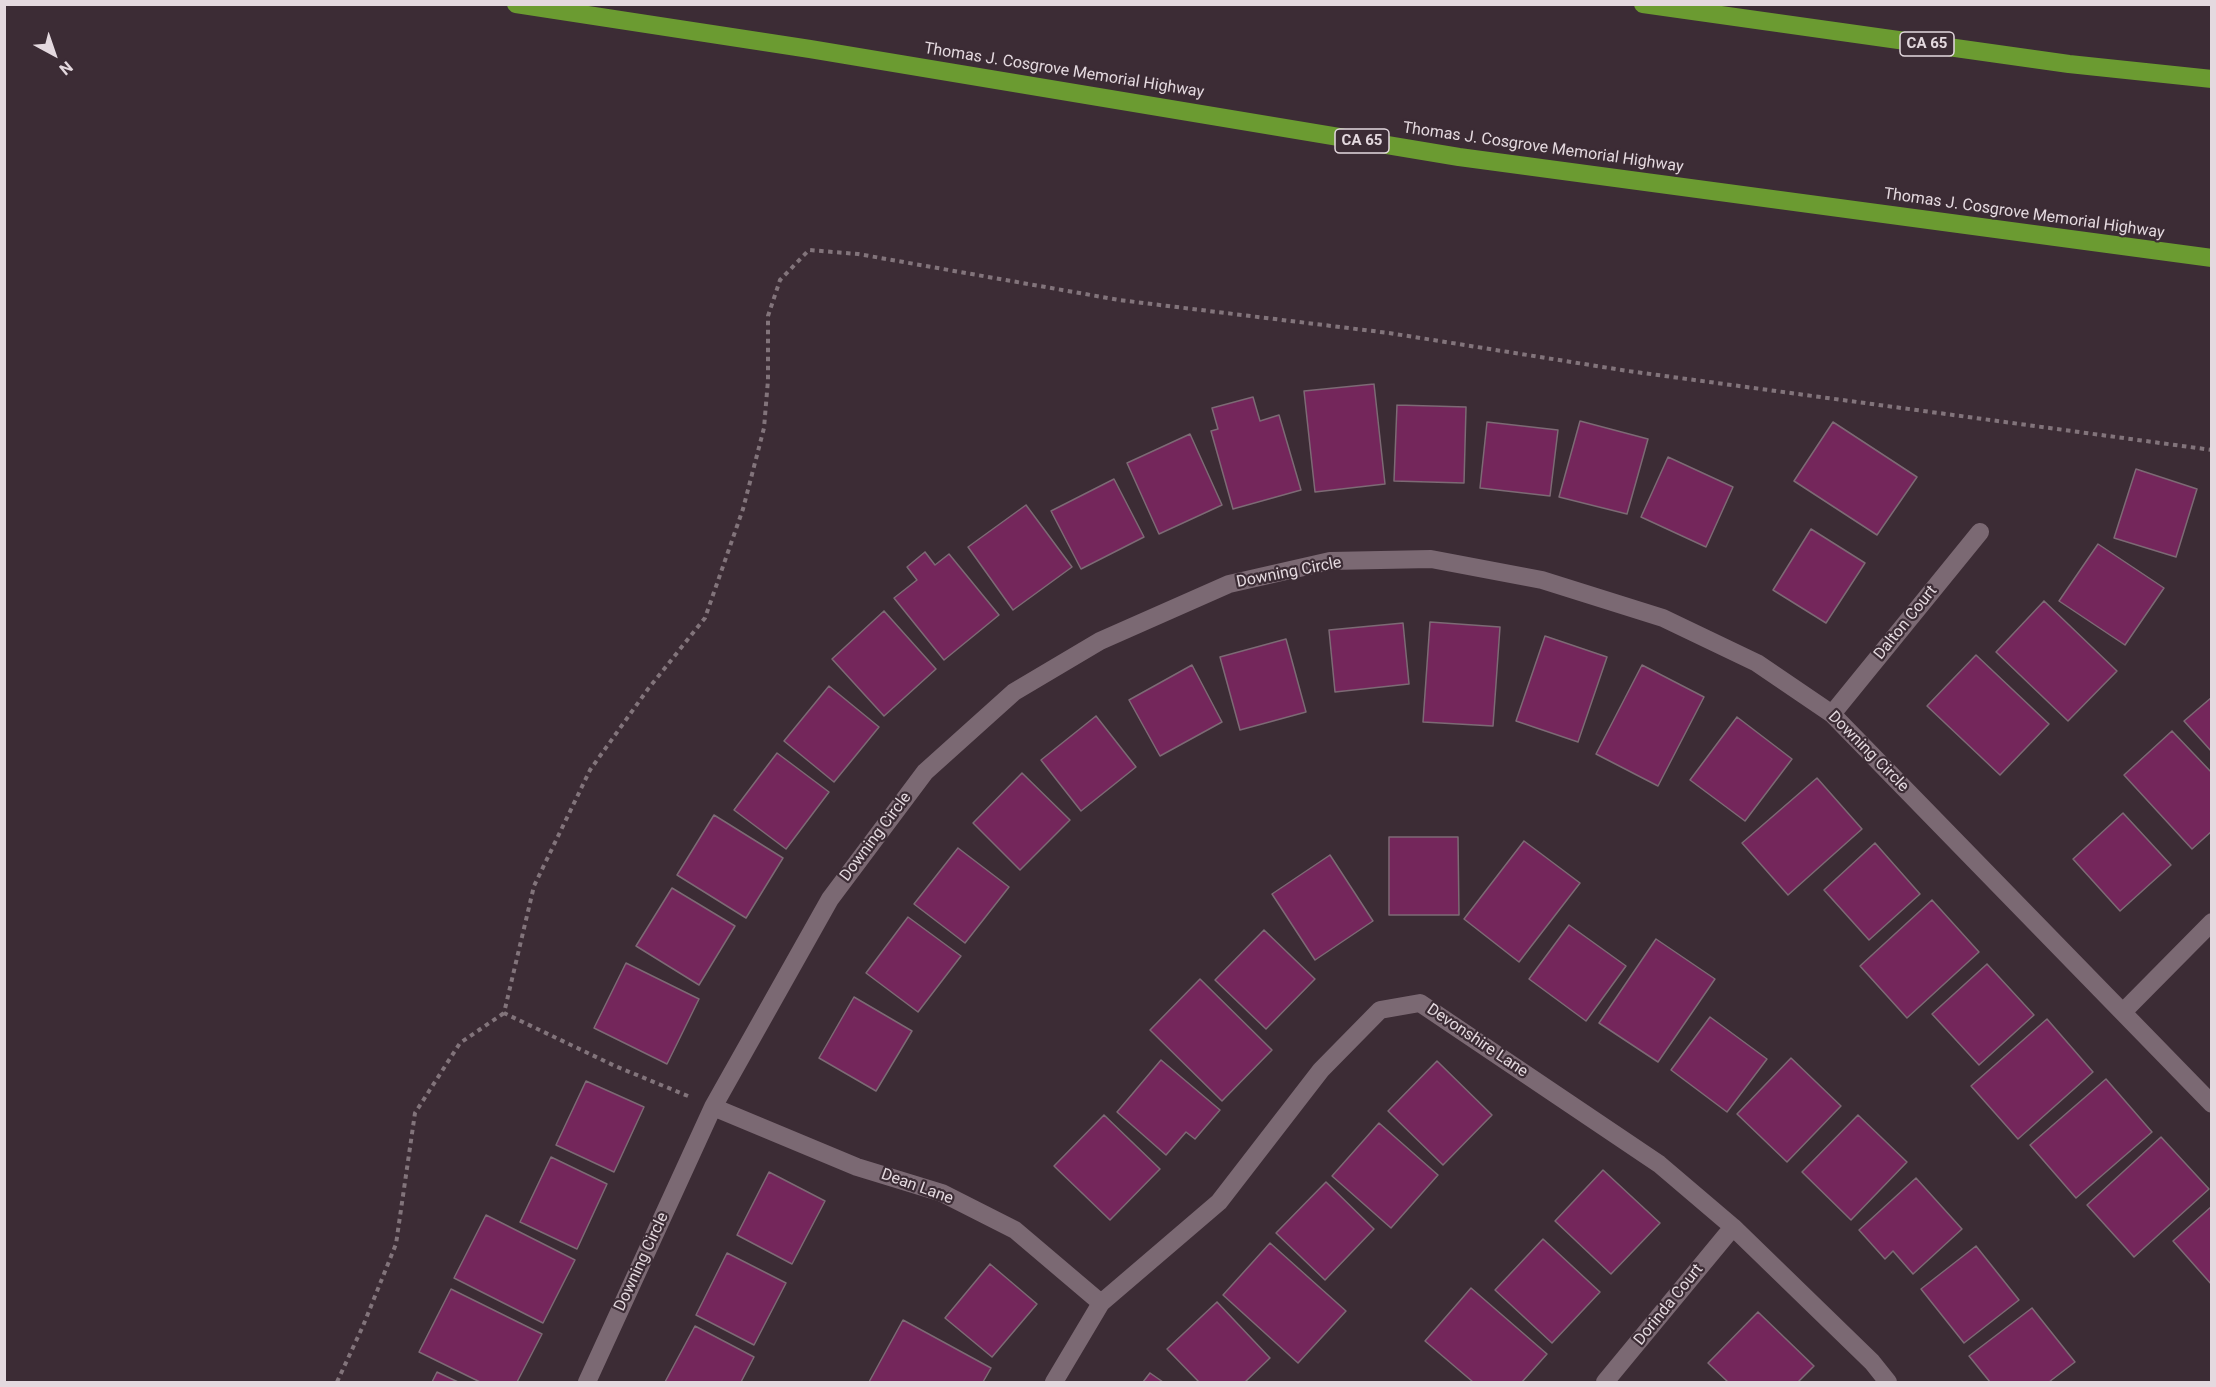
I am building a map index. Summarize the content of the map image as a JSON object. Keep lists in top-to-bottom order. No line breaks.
{"streets":{"highway":["CA 65","Thomas J. Cosgrove Memorial Highway"],"street":["Downing Circle","Dalton Court","Devonshire Lane","Dean Lane","Dorinda Court"]},"crossings":[["Downing Circle","Dalton Court"],["Downing Circle","Dean Lane"],["Devonshire Lane","Dean Lane"],["Devonshire Lane","Dorinda Court"]],"north":"bottom right"}
